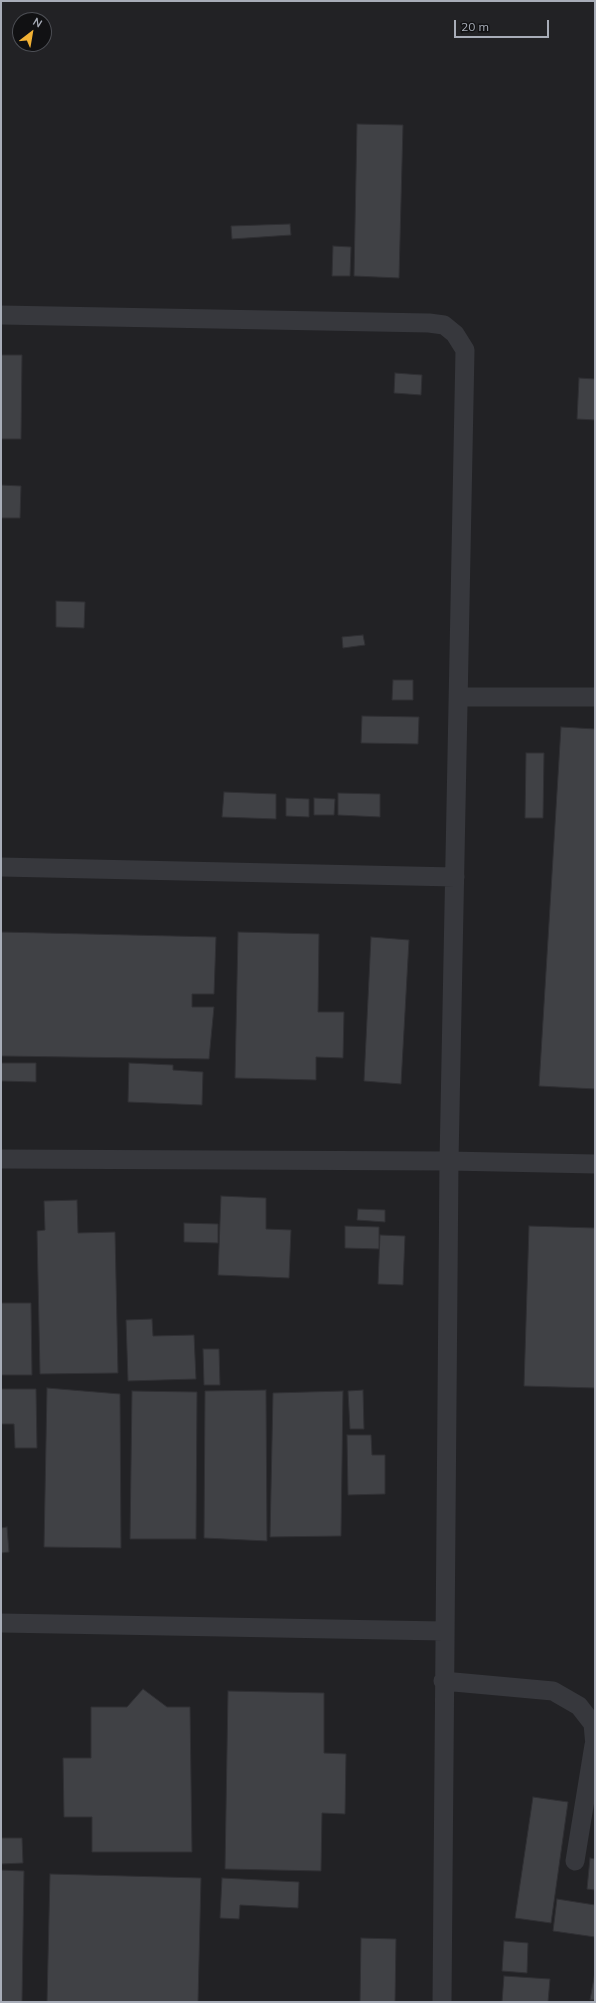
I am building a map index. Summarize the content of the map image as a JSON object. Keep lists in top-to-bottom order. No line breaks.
{"scale_bar":"20 m","north":"top right"}
